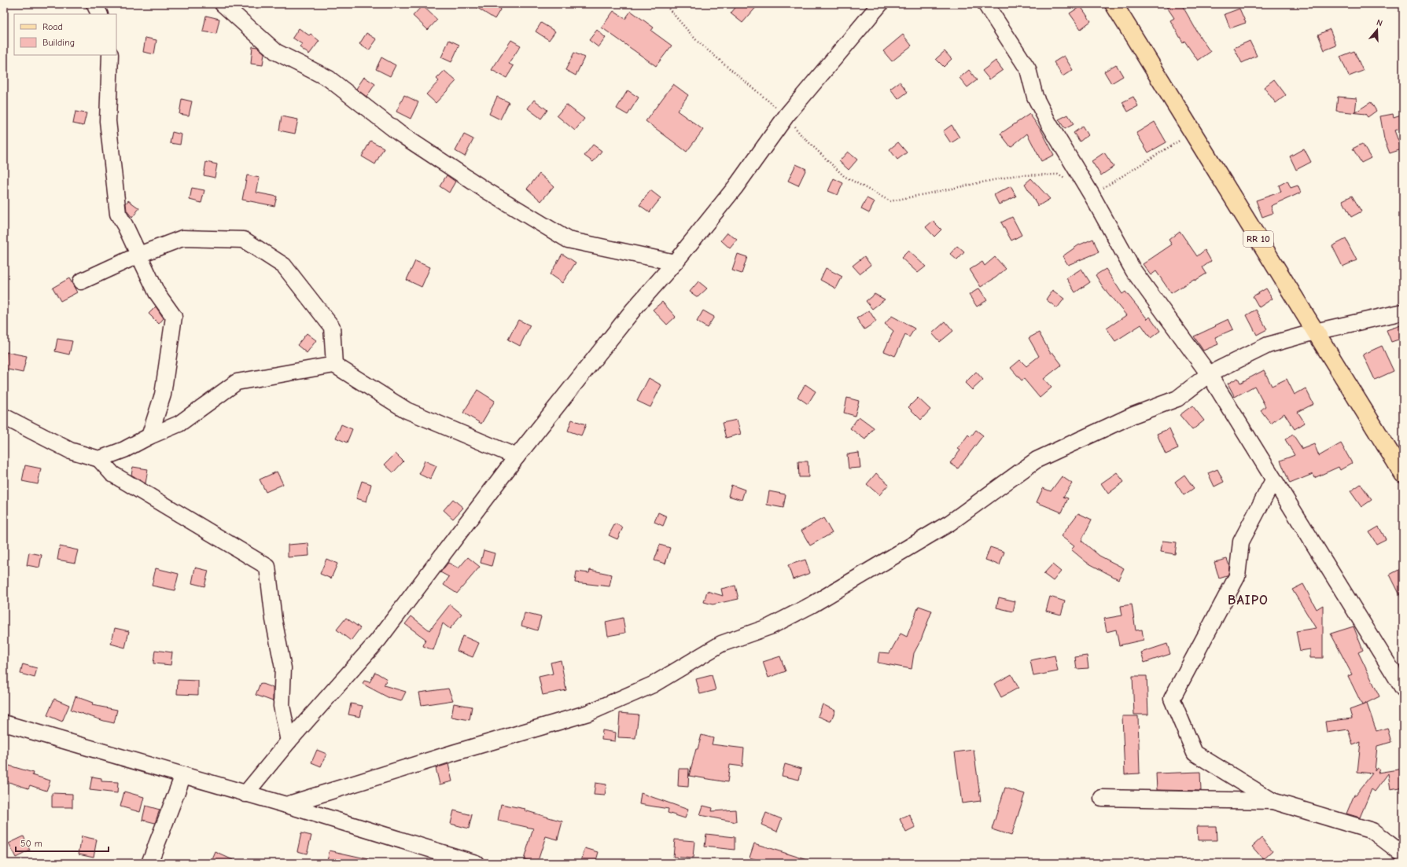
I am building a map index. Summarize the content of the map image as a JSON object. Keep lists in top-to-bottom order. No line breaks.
{"streets":{"main road":["RR 10"]},"districts":["BAIPO"],"legend":["Road","Building"],"scale_bar":"50 m","north":"top"}
